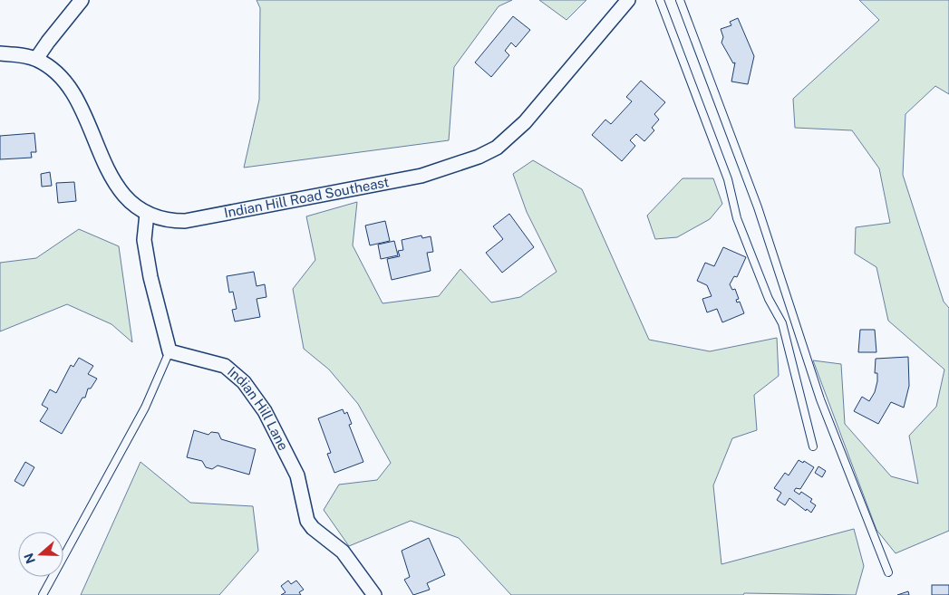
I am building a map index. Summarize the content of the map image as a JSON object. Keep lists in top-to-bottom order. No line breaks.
{"streets":{"street":["Indian Hill Road Southeast","Indian Hill Lane"]},"north":"left"}
